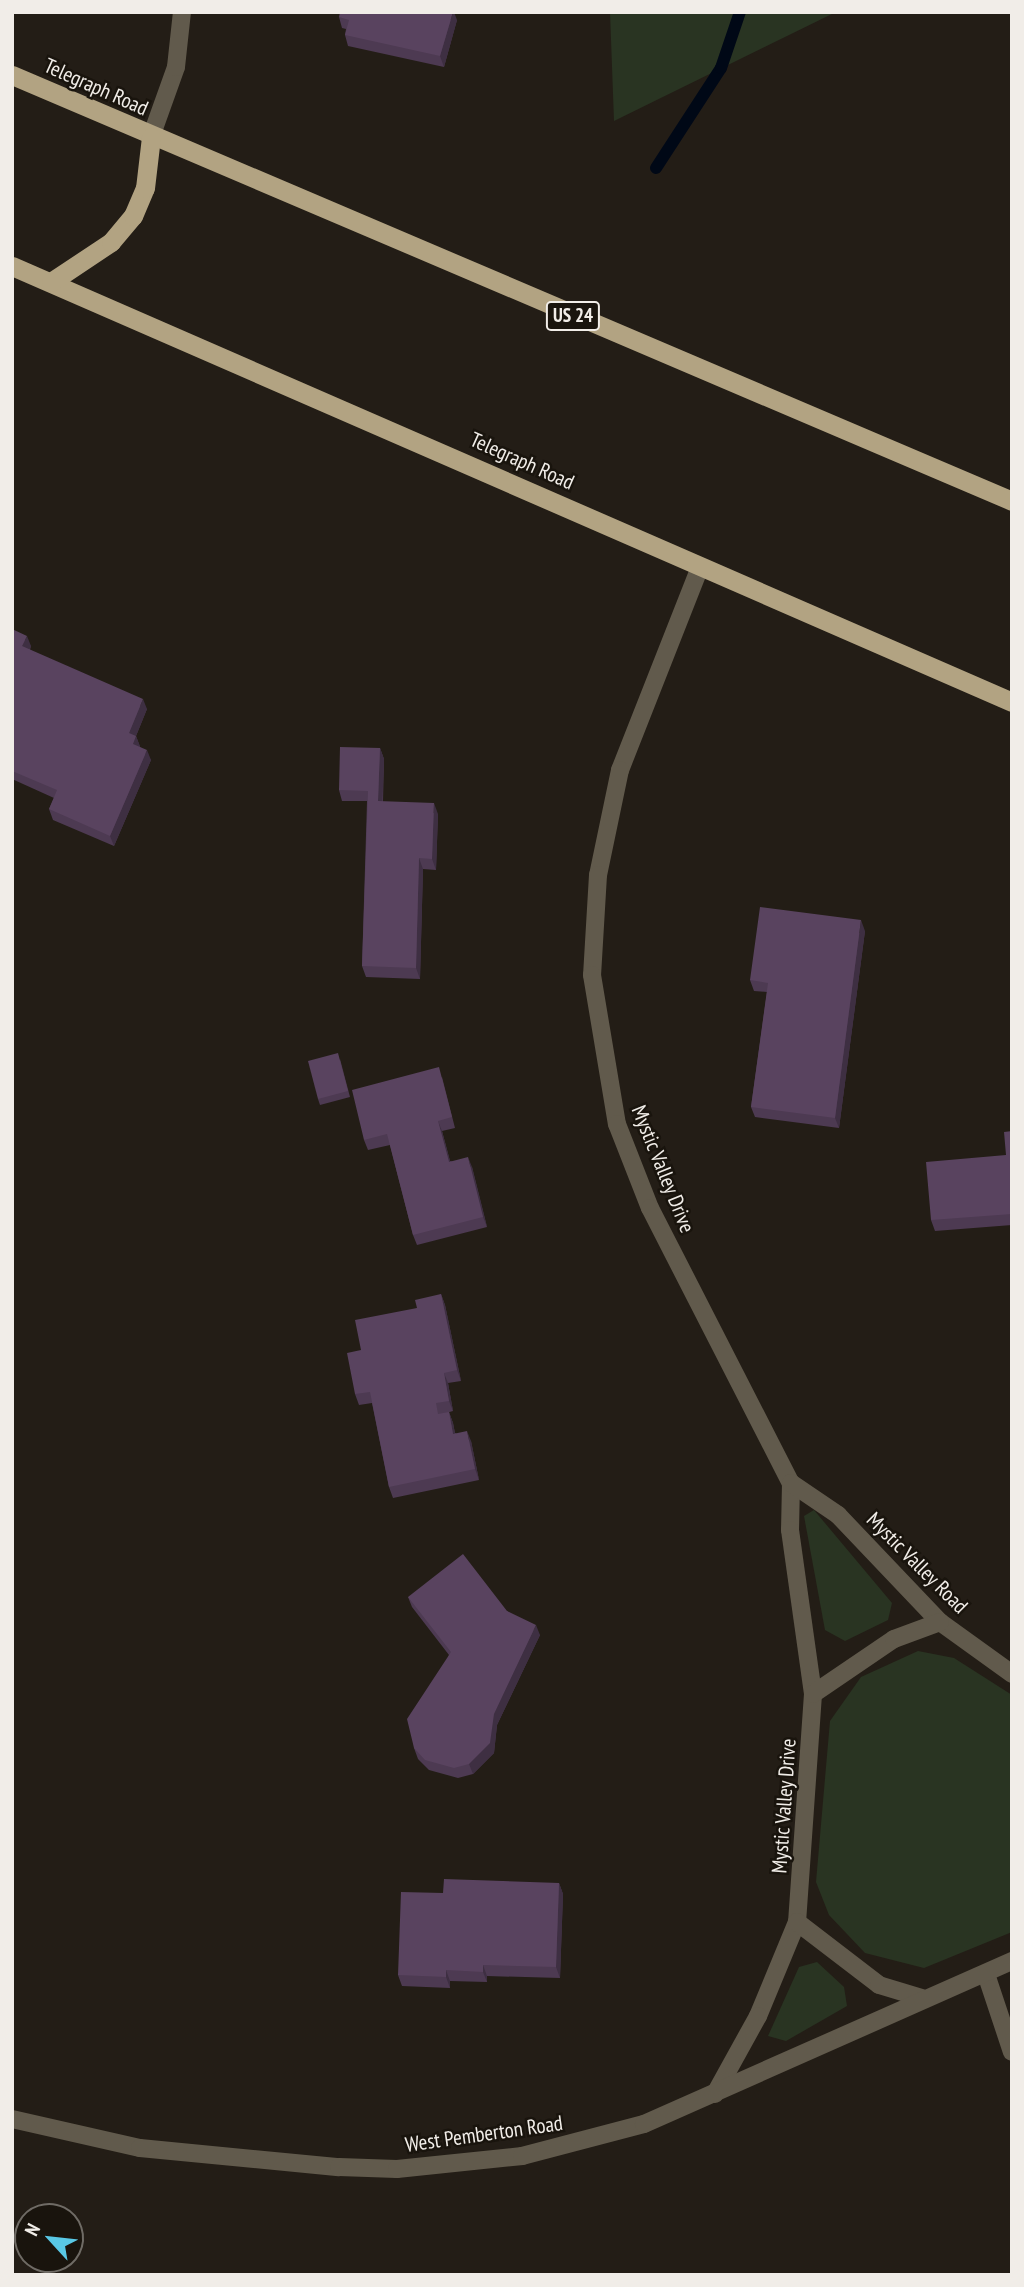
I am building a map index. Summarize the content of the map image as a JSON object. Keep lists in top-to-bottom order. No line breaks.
{"streets":{"highway":["Telegraph Road","US 24"],"street":["Mystic Valley Drive","Mystic Valley Road","West Pemberton Road"]},"crossings":[["Telegraph Road","Mystic Valley Drive"],["Mystic Valley Drive","Mystic Valley Road"],["Mystic Valley Drive","West Pemberton Road"]],"north":"top left"}
